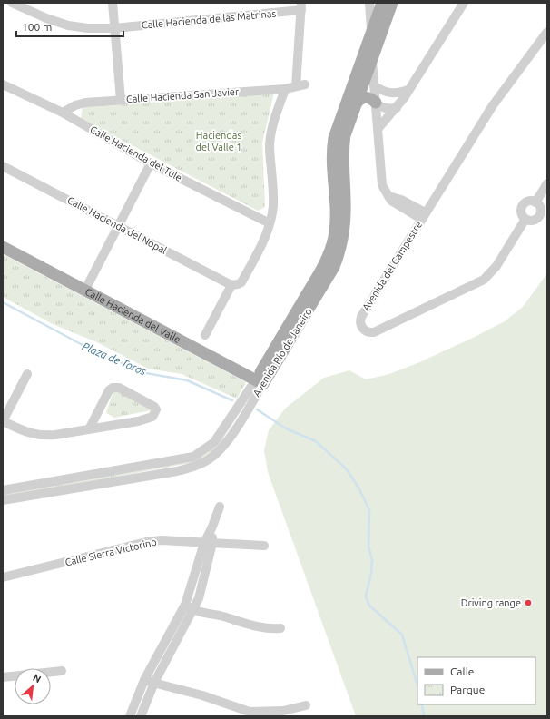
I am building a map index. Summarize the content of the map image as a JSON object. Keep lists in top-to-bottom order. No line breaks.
{"streets":{"main road":["Calle Hacienda del Valle","Avenida Río de Janeiro"],"street":["Calle Hacienda de las Matrinas","Calle Hacienda San Javier","Calle Hacienda del Tule","Calle Hacienda del Nopal","Avenida del Campestre","Calle Sierra Victorino"]},"crossings":[["Calle Hacienda de las Matrinas","Calle Hacienda San Javier"],["Calle Hacienda San Javier","Calle Hacienda del Tule"],["Calle Hacienda del Valle","Avenida Río de Janeiro"]],"water":["Plaza de Toros"],"parks":["Haciendas del Valle 1"],"places":["Driving range"],"legend":["Calle","Parque"],"scale_bar":"100 m","north":"top right"}
